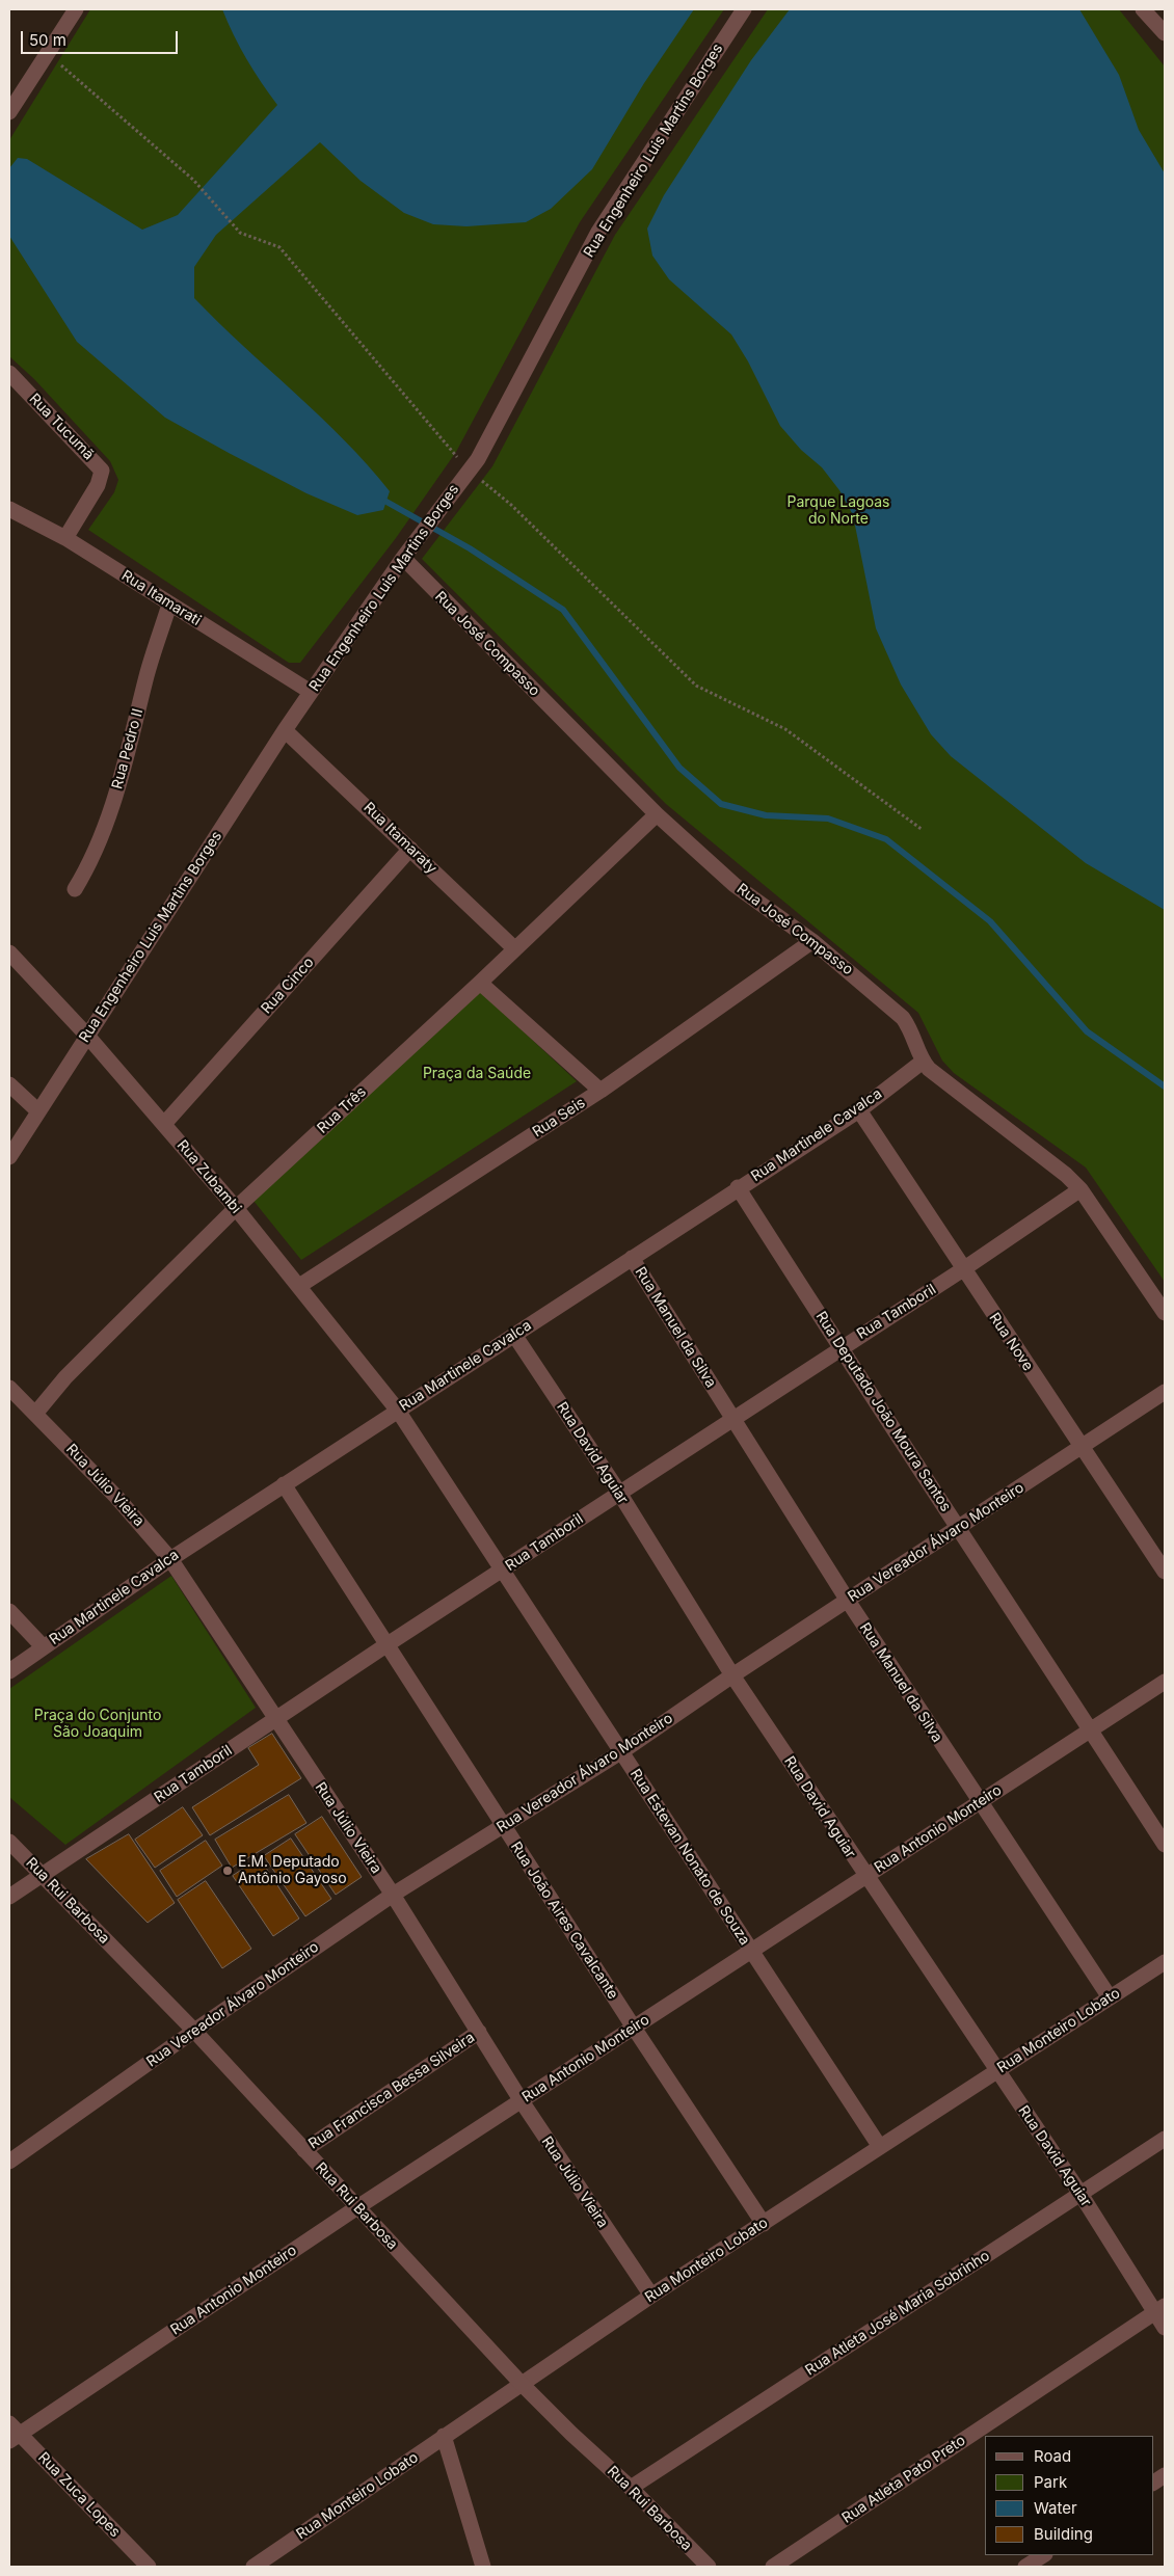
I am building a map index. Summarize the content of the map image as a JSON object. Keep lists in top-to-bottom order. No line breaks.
{"streets":{"street":["Rua Engenheiro Luis Martins Borges","Rua Tucumã","Rua Itamarati","Rua José Compasso","Rua Pedro II","Rua Itamaraty","Rua Cinco","Rua Três","Rua Seis","Rua Martinele Cavalca","Rua Zubambi","Rua Tamboril","Rua Manuel da Silva","Rua Nove","Rua Deputado João Moura Santos","Rua David Aguiar","Rua Júlio Vieira","Rua Vereador Álvaro Monteiro","Rua Antonio Monteiro","Rua Estevan Nonato de Souza","Rua Rui Barbosa","Rua João Aires Cavalcante","Rua Monteiro Lobato","Rua Francisca Bessa Silveira","Rua Atleta José Maria Sobrinho","Rua Atleta Pato Preto","Rua Zuca Lopes"]},"crossings":[["Rua Engenheiro Luis Martins Borges","Rua Itamarati"],["Rua Engenheiro Luis Martins Borges","Rua José Compasso"],["Rua Engenheiro Luis Martins Borges","Rua Itamaraty"],["Rua Engenheiro Luis Martins Borges","Rua Zubambi"],["Rua Tucumã","Rua Itamarati"],["Rua Itamarati","Rua Pedro II"],["Rua José Compasso","Rua Três"],["Rua José Compasso","Rua Seis"],["Rua José Compasso","Rua Martinele Cavalca"],["Rua José Compasso","Rua Tamboril"],["Rua Itamaraty","Rua Cinco"],["Rua Itamaraty","Rua Três"],["Rua Cinco","Rua Zubambi"],["Rua Três","Rua Zubambi"],["Rua Três","Rua Júlio Vieira"],["Rua Seis","Rua Zubambi"],["Rua Martinele Cavalca","Rua Zubambi"],["Rua Martinele Cavalca","Rua Manuel da Silva"],["Rua Martinele Cavalca","Rua Nove"],["Rua Martinele Cavalca","Rua Deputado João Moura Santos"],["Rua Martinele Cavalca","Rua David Aguiar"],["Rua Martinele Cavalca","Rua Júlio Vieira"],["Rua Martinele Cavalca","Rua Estevan Nonato de Souza"],["Rua Martinele Cavalca","Rua João Aires Cavalcante"],["Rua Zubambi","Rua Estevan Nonato de Souza"],["Rua Tamboril","Rua Manuel da Silva"],["Rua Tamboril","Rua Nove"],["Rua Tamboril","Rua Deputado João Moura Santos"],["Rua Tamboril","Rua David Aguiar"],["Rua Tamboril","Rua Júlio Vieira"],["Rua Tamboril","Rua Estevan Nonato de Souza"],["Rua Tamboril","Rua Rui Barbosa"],["Rua Tamboril","Rua João Aires Cavalcante"],["Rua Manuel da Silva","Rua Vereador Álvaro Monteiro"],["Rua Manuel da Silva","Rua Antonio Monteiro"],["Rua Manuel da Silva","Rua Monteiro Lobato"],["Rua Nove","Rua Vereador Álvaro Monteiro"],["Rua Deputado João Moura Santos","Rua Vereador Álvaro Monteiro"],["Rua Deputado João Moura Santos","Rua Antonio Monteiro"],["Rua David Aguiar","Rua Vereador Álvaro Monteiro"],["Rua David Aguiar","Rua Antonio Monteiro"],["Rua David Aguiar","Rua Monteiro Lobato"],["Rua David Aguiar","Rua Atleta José Maria Sobrinho"],["Rua David Aguiar","Rua Atleta Pato Preto"],["Rua Júlio Vieira","Rua Vereador Álvaro Monteiro"],["Rua Júlio Vieira","Rua Antonio Monteiro"],["Rua Júlio Vieira","Rua Monteiro Lobato"],["Rua Júlio Vieira","Rua Francisca Bessa Silveira"],["Rua Vereador Álvaro Monteiro","Rua Estevan Nonato de Souza"],["Rua Vereador Álvaro Monteiro","Rua Rui Barbosa"],["Rua Vereador Álvaro Monteiro","Rua João Aires Cavalcante"],["Rua Antonio Monteiro","Rua Estevan Nonato de Souza"],["Rua Antonio Monteiro","Rua Rui Barbosa"],["Rua Antonio Monteiro","Rua João Aires Cavalcante"],["Rua Antonio Monteiro","Rua Zuca Lopes"],["Rua Estevan Nonato de Souza","Rua Monteiro Lobato"],["Rua Rui Barbosa","Rua Monteiro Lobato"],["Rua Rui Barbosa","Rua Francisca Bessa Silveira"],["Rua Rui Barbosa","Rua Atleta José Maria Sobrinho"],["Rua João Aires Cavalcante","Rua Monteiro Lobato"]],"parks":["Parque Lagoas do Norte","Praça da Saúde","Praça do Conjunto São Joaquim"],"places":["E.M. Deputado Antônio Gayoso"],"legend":["Road","Park","Water","Building"],"scale_bar":"50 m"}
